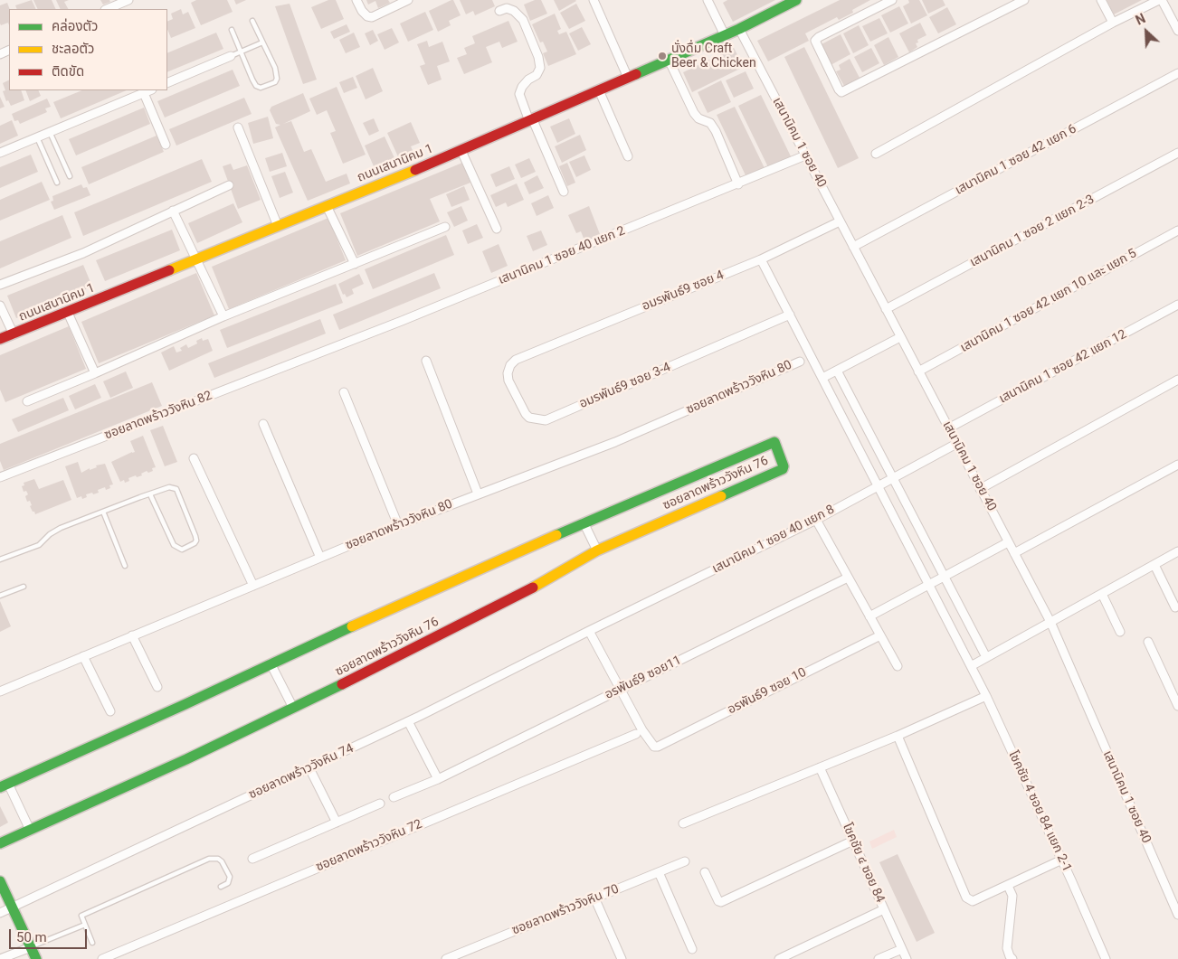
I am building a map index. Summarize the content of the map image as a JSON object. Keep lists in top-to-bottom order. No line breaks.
{"streets":{"street":["เสนานิคม 1 ซอย 40","เสนานิคม 1 ซอย 42 แยก 6","ถนนเสนานิคม 1","เสนานิคม 1 ซอย 2 แยก 2-3","เสนานิคม 1 ซอย 40 แยก 2","อมรพันธ์9 ซอย 4","เสนานิคม 1 ซอย 42 แยก 10 และ แยก 5","เสนานิคม 1 ซอย 42 แยก 12","อมรพันธ์9 ซอย 3-4","ซอยลาดพร้าววังหิน 80","ซอยลาดพร้าววังหิน 82","ซอยลาดพร้าววังหิน 76","เสนานิคม 1 ซอย 40 แยก 8","อรพันธ์9 ซอย11","อรพันธ์9 ซอย 10","ซอยลาดพร้าววังหิน 74","โชคชัย 4 ซอย 84 แยก 2-1","ซอยลาดพร้าววังหิน 72","โชคชัย ๔ ซอย 84","ซอยลาดพร้าววังหิน 70"]},"crossings":[["เสนานิคม 1 ซอย 40","เสนานิคม 1 ซอย 42 แยก 6"],["เสนานิคม 1 ซอย 40","ถนนเสนานิคม 1"],["เสนานิคม 1 ซอย 40","เสนานิคม 1 ซอย 2 แยก 2-3"],["เสนานิคม 1 ซอย 40","เสนานิคม 1 ซอย 40 แยก 2"],["เสนานิคม 1 ซอย 40","อมรพันธ์9 ซอย 4"],["เสนานิคม 1 ซอย 40","เสนานิคม 1 ซอย 42 แยก 10 และ แยก 5"],["เสนานิคม 1 ซอย 40","เสนานิคม 1 ซอย 42 แยก 12"],["เสนานิคม 1 ซอย 40","เสนานิคม 1 ซอย 40 แยก 8"],["เสนานิคม 1 ซอย 40 แยก 2","ซอยลาดพร้าววังหิน 82"],["อมรพันธ์9 ซอย 4","อมรพันธ์9 ซอย 3-4"],["อมรพันธ์9 ซอย 4","โชคชัย 4 ซอย 84 แยก 2-1"],["อมรพันธ์9 ซอย 3-4","โชคชัย 4 ซอย 84 แยก 2-1"],["เสนานิคม 1 ซอย 40 แยก 8","ซอยลาดพร้าววังหิน 74"],["เสนานิคม 1 ซอย 40 แยก 8","โชคชัย 4 ซอย 84 แยก 2-1"],["อรพันธ์9 ซอย11","อรพันธ์9 ซอย 10"]],"places":["นั่งดื่ม Craft Beer & Chicken"],"legend":["คล่องตัว","ชะลอตัว","ติดขัด"],"scale_bar":"50 m","north":"top left"}
